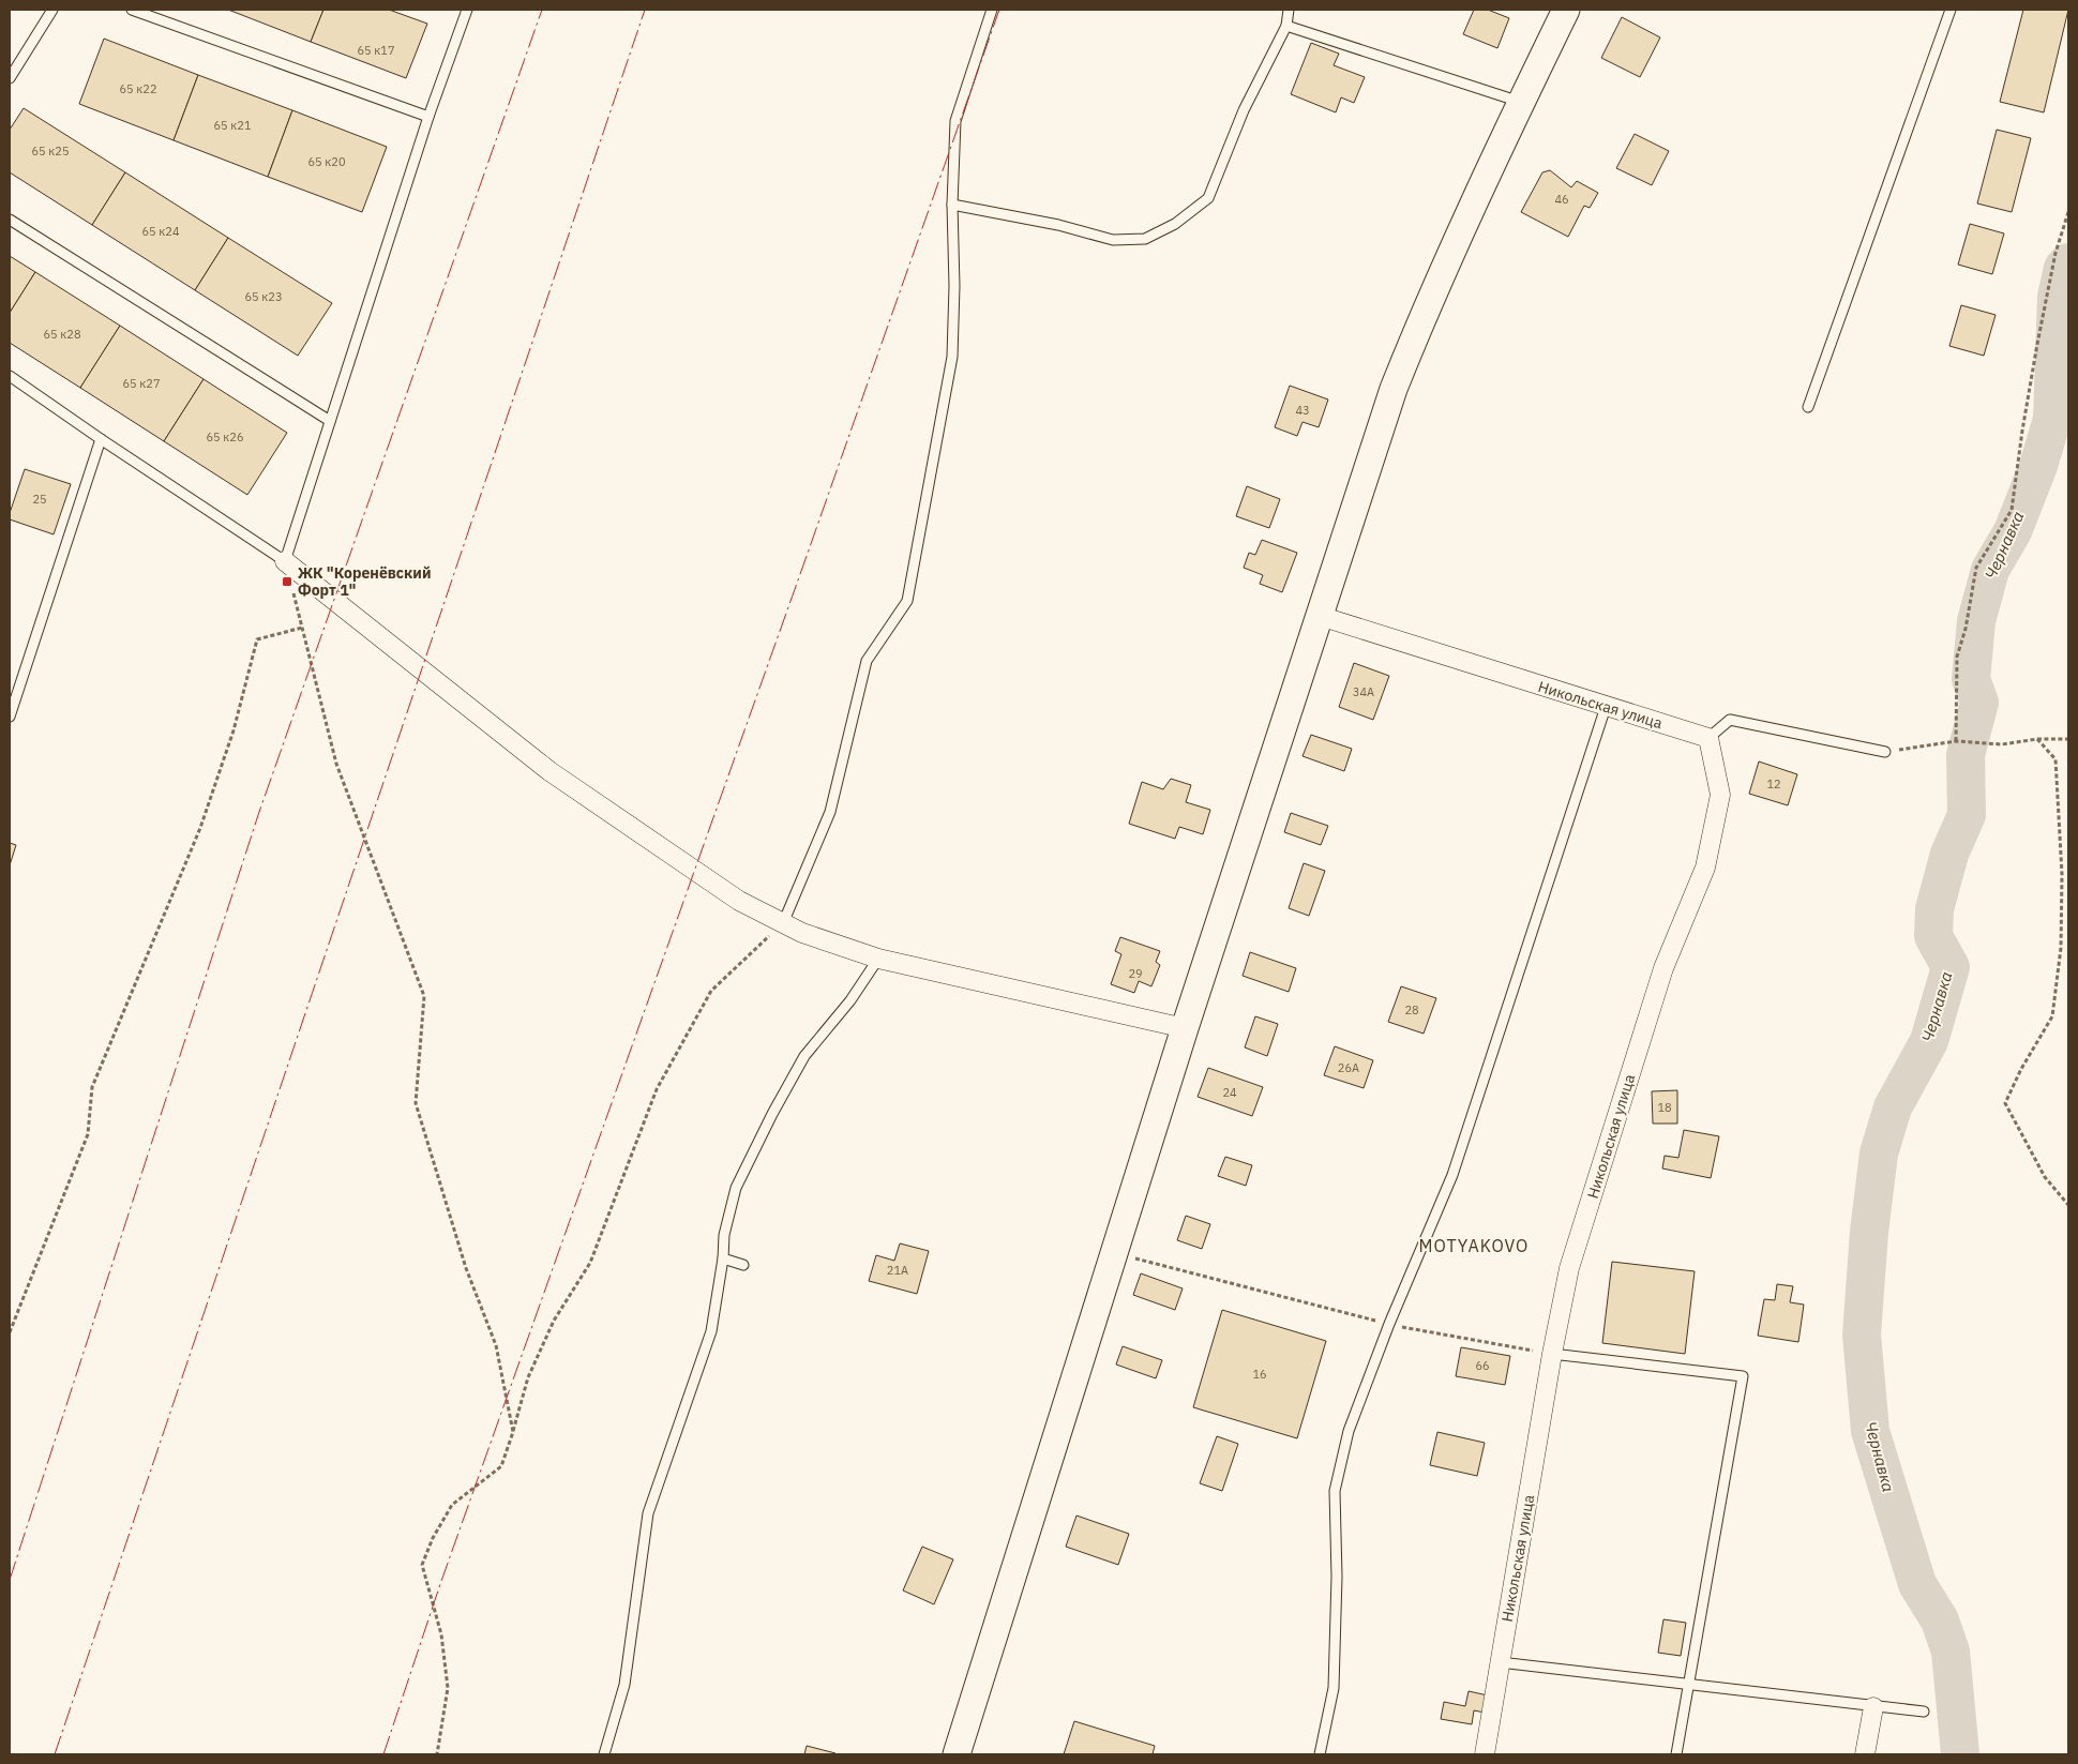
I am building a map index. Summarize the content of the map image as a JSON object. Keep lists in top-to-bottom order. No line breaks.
{"streets":{"street":["Никольская улица"]},"districts":["MOTYAKOVO"],"water":["Чернавка"],"places":{"transit":["ЖК \"Коренёвский Форт 1\""]},"house_numbers":["65 к17","65 к22","65 к21","65 к25","65 к20","46","65 к24","65 к23","65 к28","65 к27","43","65 к26","25","34А","12","29","28","26А","24","18","21А","66","16"]}
